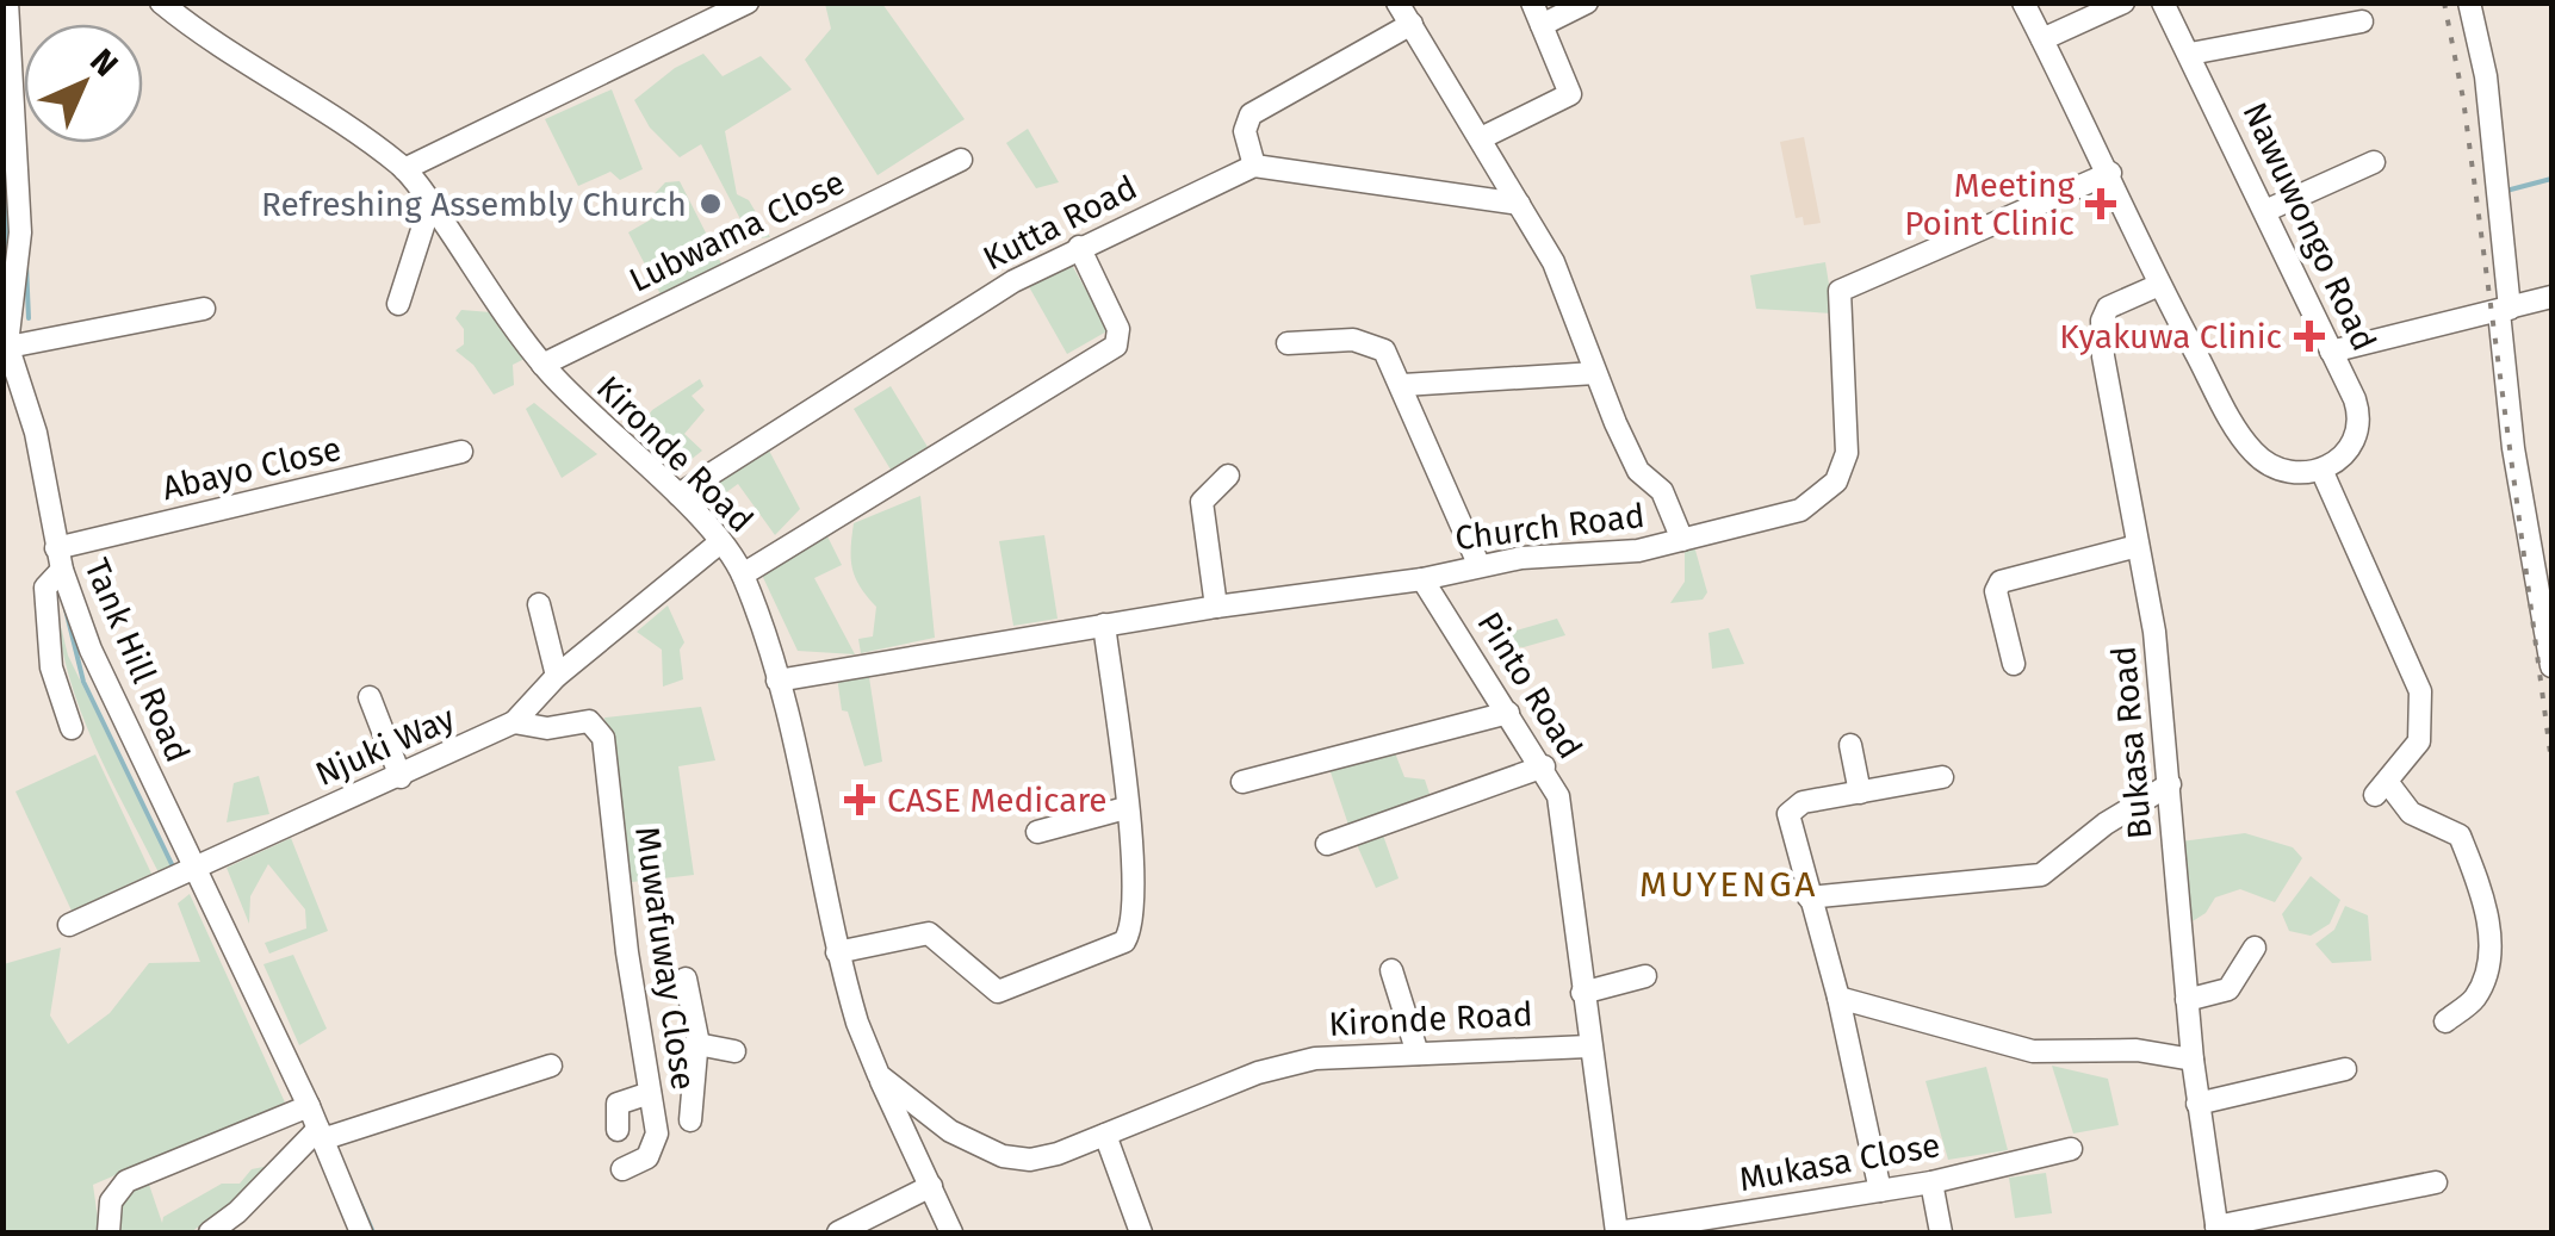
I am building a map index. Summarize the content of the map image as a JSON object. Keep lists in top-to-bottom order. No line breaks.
{"streets":{"street":["Kutta Road","Nawuwongo Road","Lubwama Close","Kironde Road","Abayo Close","Church Road","Tank Hill Road","Pinto Road","Bukasa Road","Njuki Way","Muwafuway Close","Mukasa Close"]},"crossings":[["Kutta Road","Kironde Road"],["Lubwama Close","Kironde Road"],["Kironde Road","Church Road"],["Kironde Road","Pinto Road"],["Abayo Close","Tank Hill Road"],["Church Road","Pinto Road"],["Tank Hill Road","Njuki Way"],["Pinto Road","Mukasa Close"],["Njuki Way","Muwafuway Close"]],"districts":["MUYENGA"],"places":{"other":["Refreshing Assembly Church"],"health":["Meeting Point Clinic","Kyakuwa Clinic","CASE Medicare"]},"north":"top right"}
